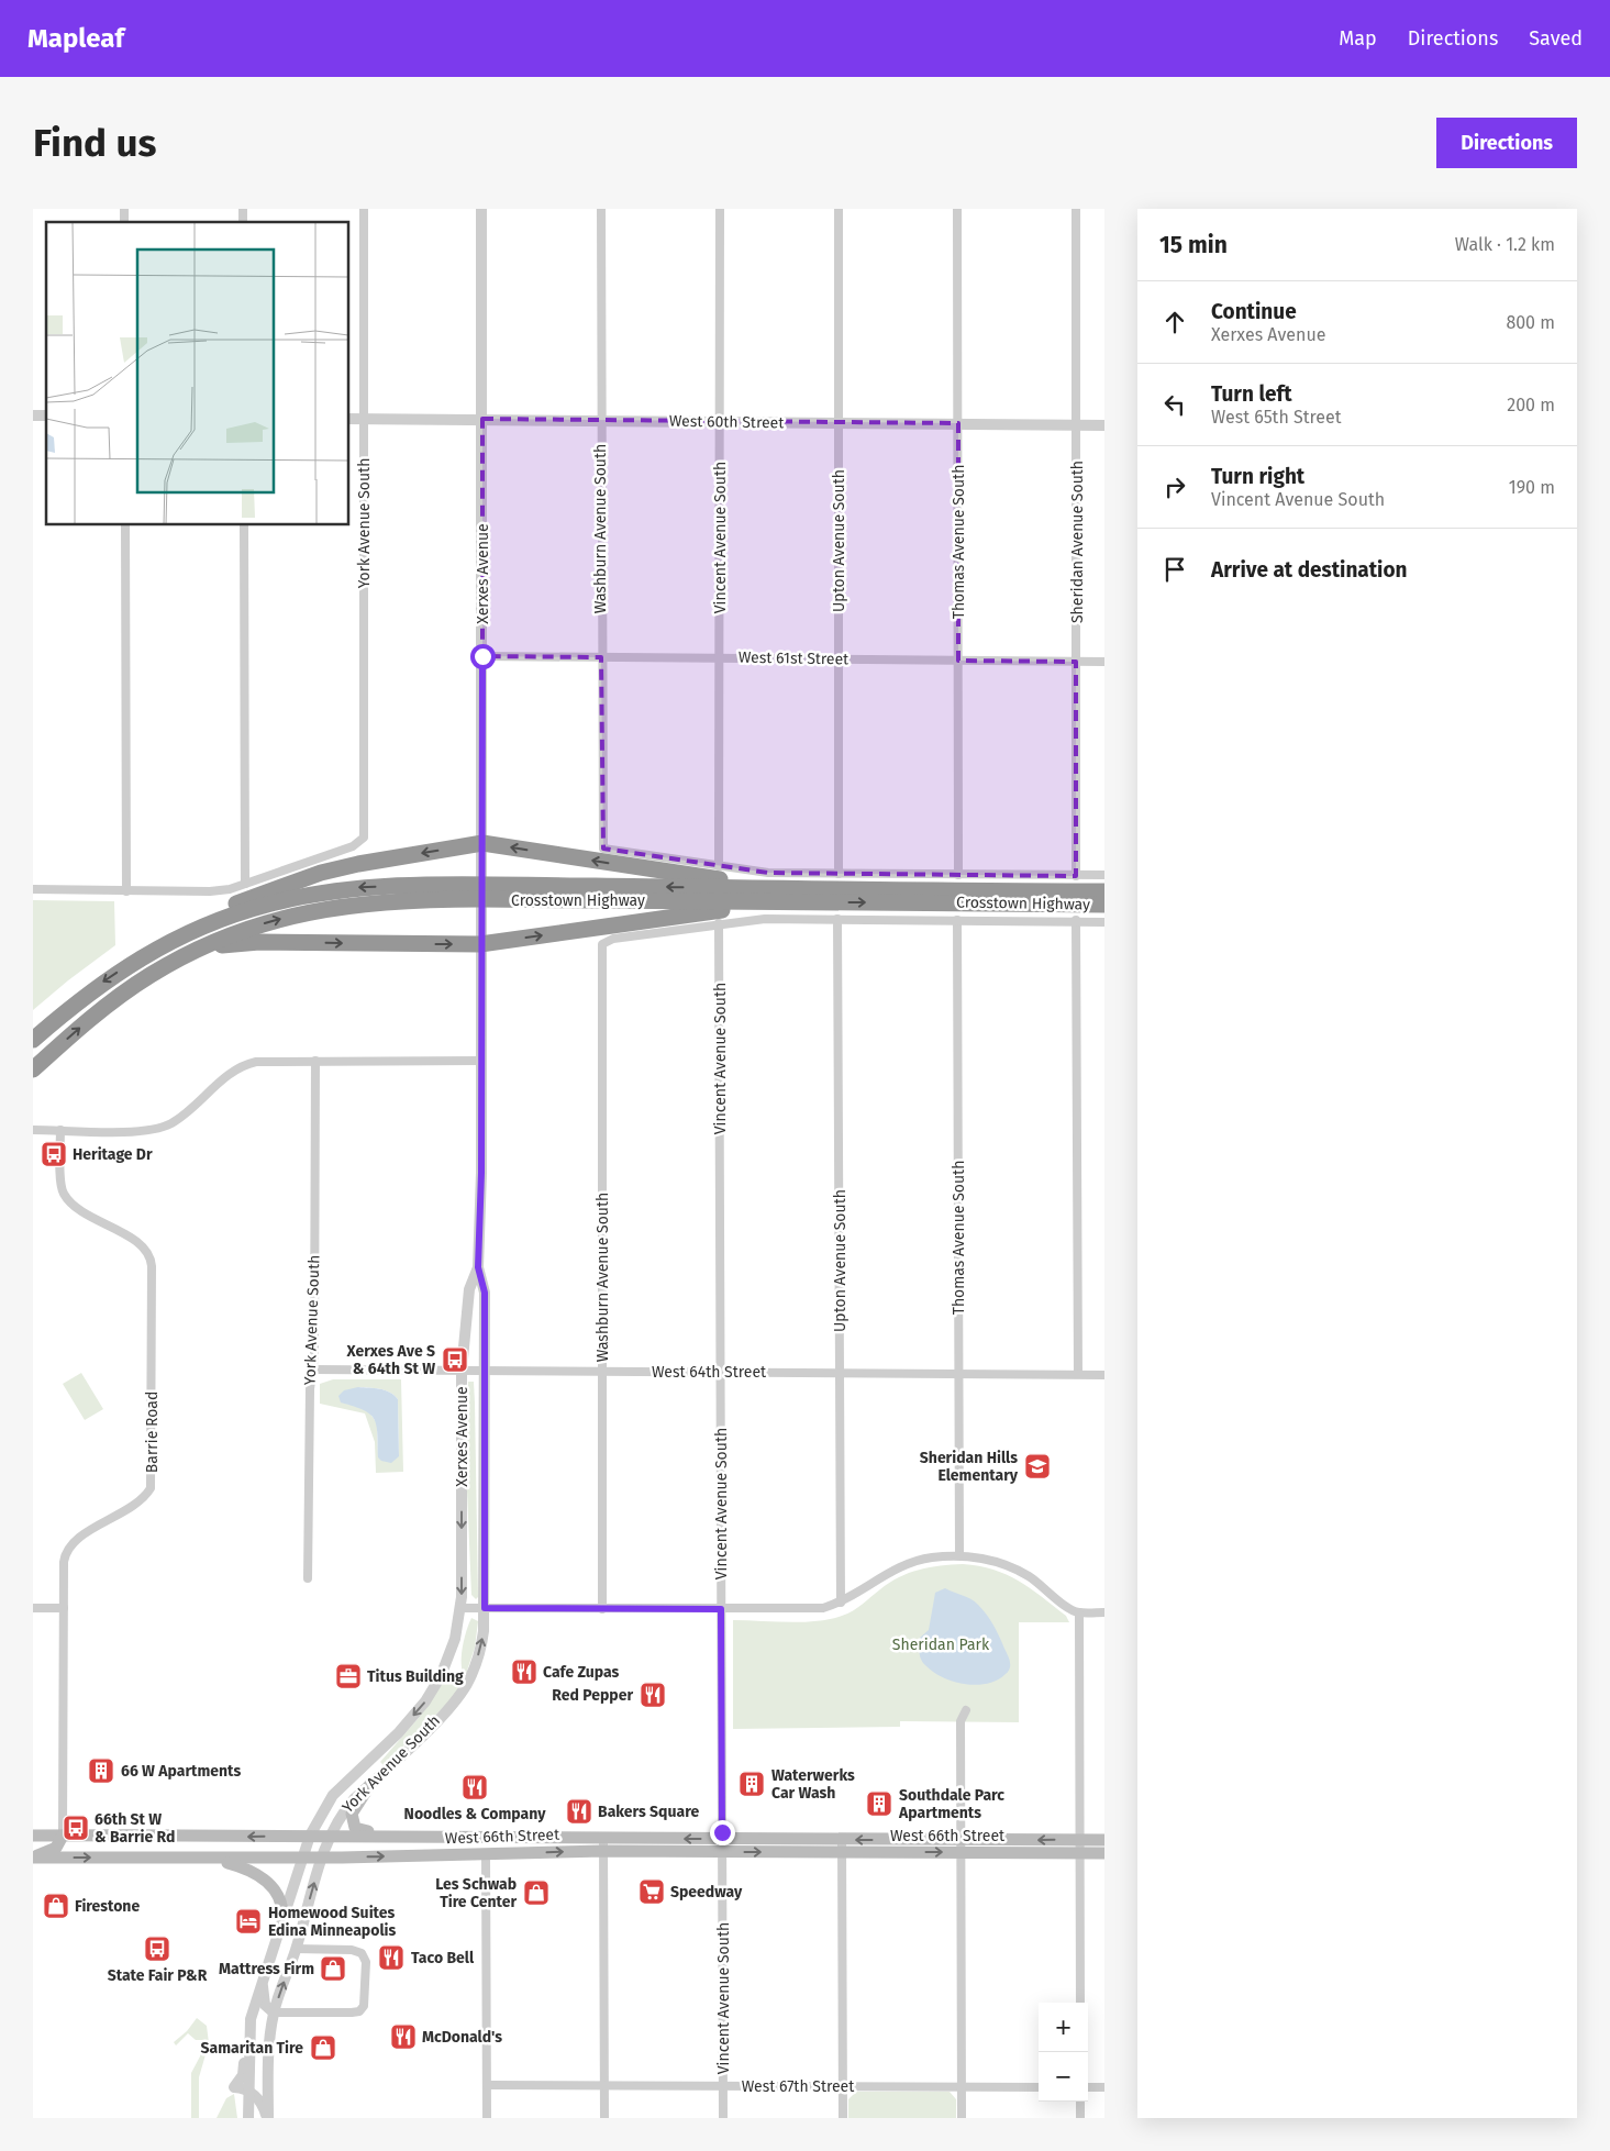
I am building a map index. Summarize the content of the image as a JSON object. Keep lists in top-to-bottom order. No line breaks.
{"streets":{"highway":["Crosstown Highway"],"main road":["West 66th Street"],"street":["West 60th Street","York Avenue South","Washburn Avenue South","Vincent Avenue South","Upton Avenue South","Thomas Avenue South","Sheridan Avenue South","Xerxes Avenue","West 61st Street","West 64th Street","Barrie Road","West 67th Street"]},"crossings":[["West 60th Street","York Avenue South"],["West 60th Street","Washburn Avenue South"],["West 60th Street","Vincent Avenue South"],["West 60th Street","Upton Avenue South"],["West 60th Street","Thomas Avenue South"],["West 60th Street","Sheridan Avenue South"],["West 60th Street","Xerxes Avenue"],["York Avenue South","Xerxes Avenue"],["York Avenue South","West 64th Street"],["York Avenue South","West 66th Street"],["Washburn Avenue South","Vincent Avenue South"],["Washburn Avenue South","West 61st Street"],["Washburn Avenue South","West 64th Street"],["Vincent Avenue South","West 61st Street"],["Vincent Avenue South","West 64th Street"],["Vincent Avenue South","West 66th Street"],["Vincent Avenue South","West 67th Street"],["Upton Avenue South","West 61st Street"],["Upton Avenue South","West 64th Street"],["Thomas Avenue South","West 61st Street"],["Thomas Avenue South","West 64th Street"],["Sheridan Avenue South","West 61st Street"],["Xerxes Avenue","West 61st Street"],["Xerxes Avenue","West 64th Street"],["Barrie Road","West 66th Street"]],"parks":["Sheridan Park"],"places":{"bus stop":["Heritage Dr","Xerxes Ave S & 64th St W","66th St W & Barrie Rd","State Fair P&R"],"school or university":["Sheridan Hills Elementary"],"restaurant":["Cafe Zupas","Red Pepper","Noodles & Company","Bakers Square","Taco Bell","McDonald's"],"office":["Titus Building"],"building":["66 W Apartments","Waterwerks Car Wash","Southdale Parc Apartments"],"supermarket":["Speedway"],"shop":["Les Schwab Tire Center","Firestone","Mattress Firm","Samaritan Tire"],"hotel":["Homewood Suites Edina Minneapolis"]},"page":{"header":"Mapleaf","nav":["Map","Directions","Saved"],"buttons":"Directions","title":"Find us","heading":["15 min","Walk · 1.2 km"],"list":[["Continue","Xerxes Avenue","800 m"],["Turn left","West 65th Street","200 m"],["Turn right","Vincent Avenue South","190 m"],"Arrive at destination"],"map_buttons":["+","−"]}}
